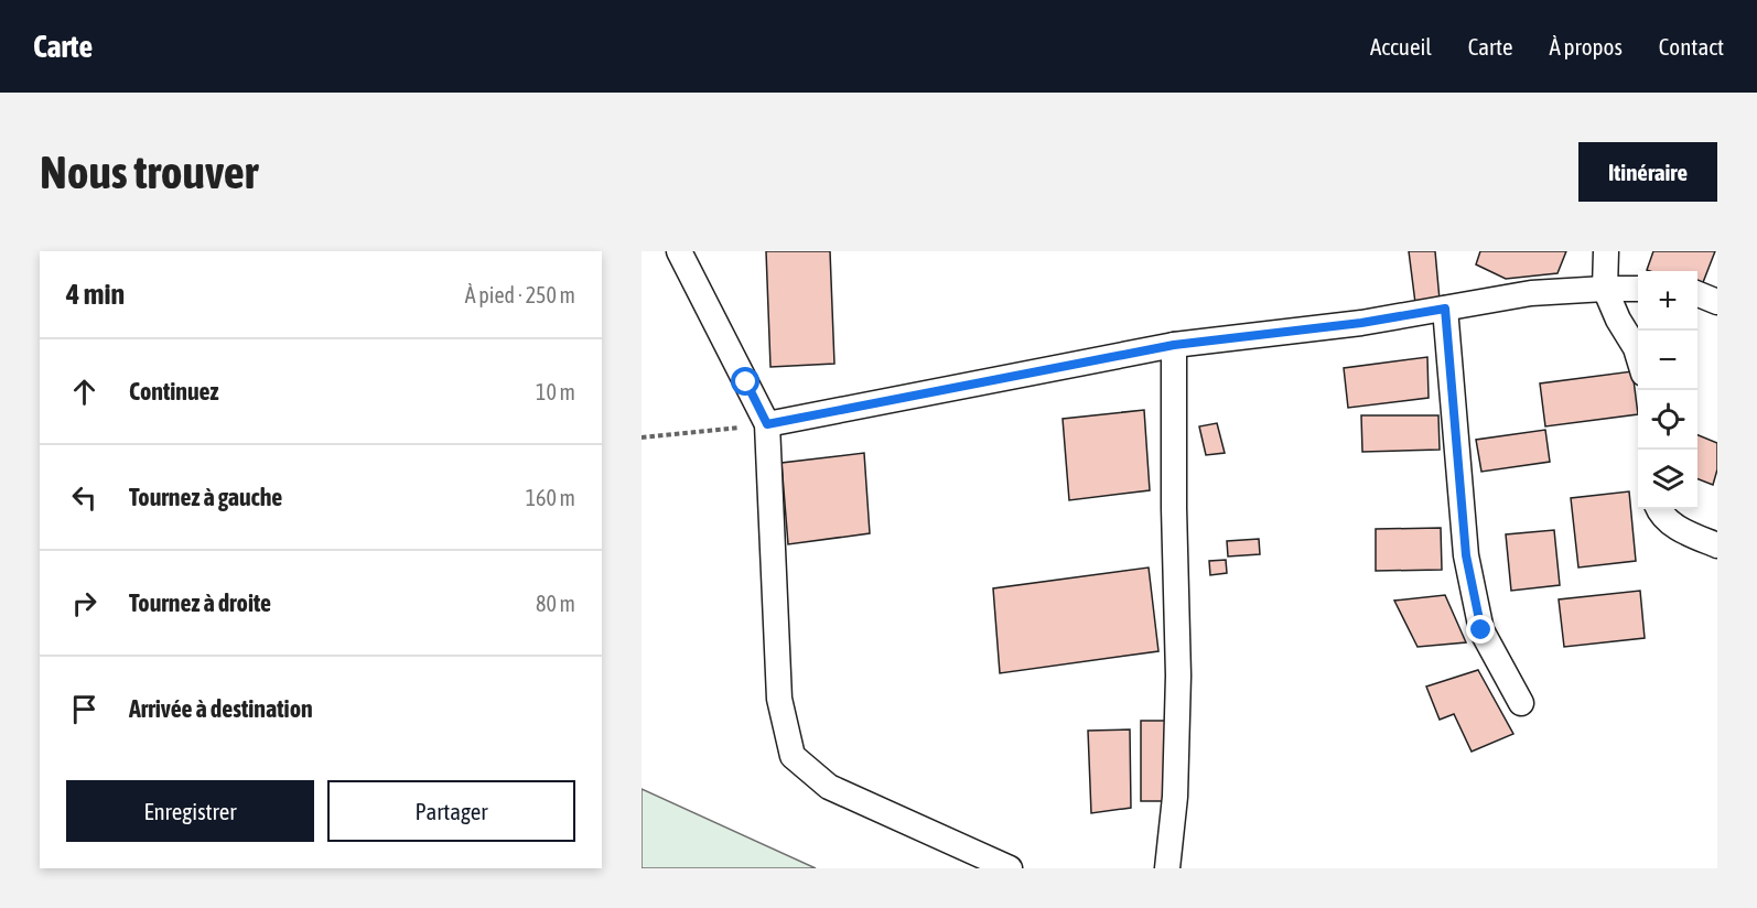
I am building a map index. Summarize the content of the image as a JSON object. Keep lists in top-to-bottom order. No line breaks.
{"page":{"header":"Carte","nav":["Accueil","Carte","À propos","Contact"],"buttons":["Itinéraire",["Enregistrer","Partager"]],"title":"Nous trouver","heading":["4 min","À pied · 250 m"],"map_buttons":["+","−"],"list":[["Continuez","10 m"],["Tournez à gauche","160 m"],["Tournez à droite","80 m"],"Arrivée à destination"]}}
